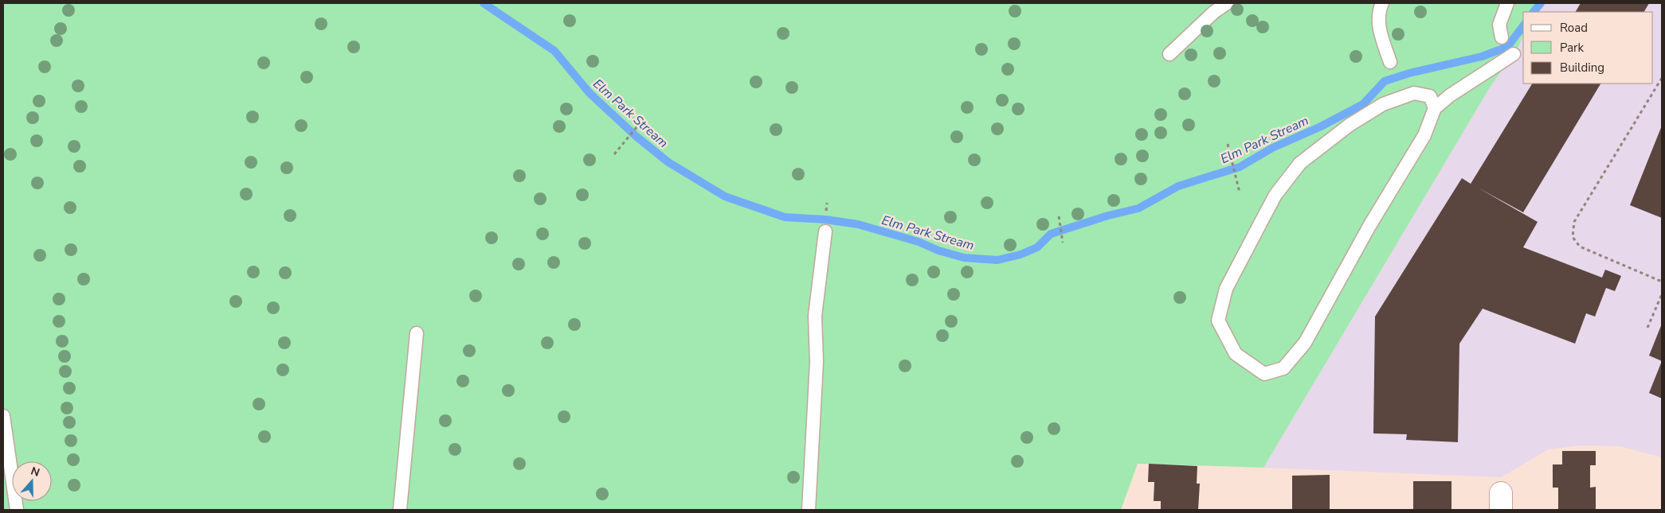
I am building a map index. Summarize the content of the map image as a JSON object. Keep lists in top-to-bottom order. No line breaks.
{"water":["Elm Park Stream"],"legend":["Road","Park","Building"],"north":"top"}
